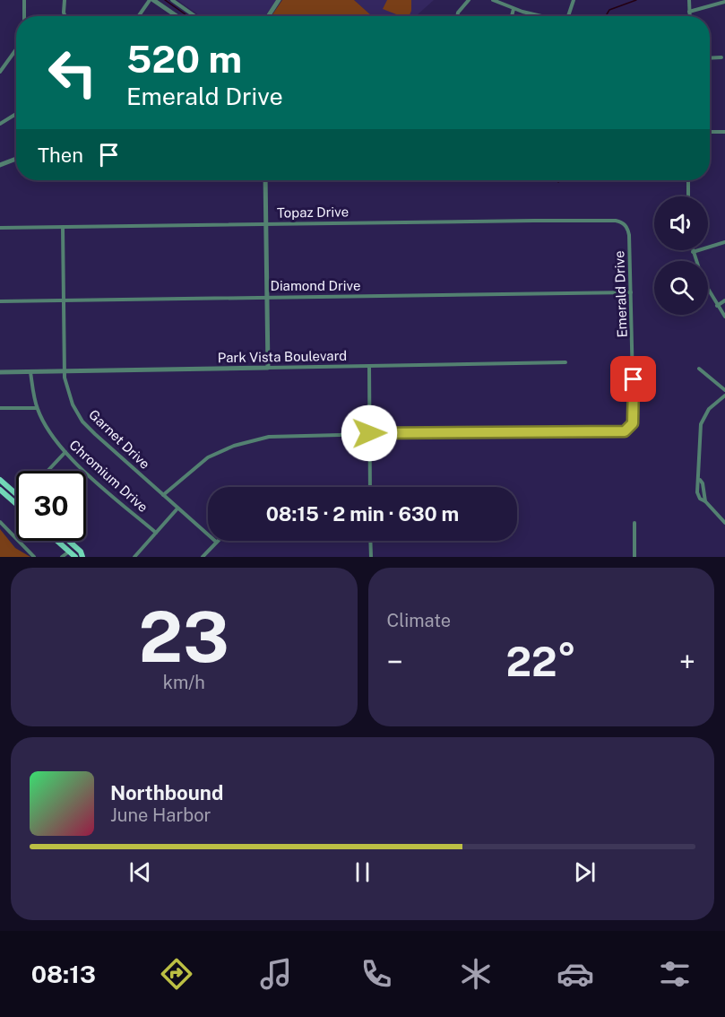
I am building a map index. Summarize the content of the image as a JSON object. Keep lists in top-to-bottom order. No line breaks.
{"streets":{"street":["Topaz Drive","Diamond Drive","Emerald Drive","Park Vista Boulevard","Garnet Drive","Chromium Drive"]},"crossings":[["Topaz Drive","Emerald Drive"],["Topaz Drive","Garnet Drive"],["Diamond Drive","Emerald Drive"],["Diamond Drive","Garnet Drive"],["Park Vista Boulevard","Garnet Drive"],["Park Vista Boulevard","Chromium Drive"]],"page":{"turn":["520 m","Emerald Drive"],"then":"Then","limit":"30","trip":"08:15 · 2 min · 630 m","tile":[["23","km/h"],"Climate"],"heat":["−","22°","+"],"song":["Northbound","June Harbor"],"tabs":"08:13"}}
